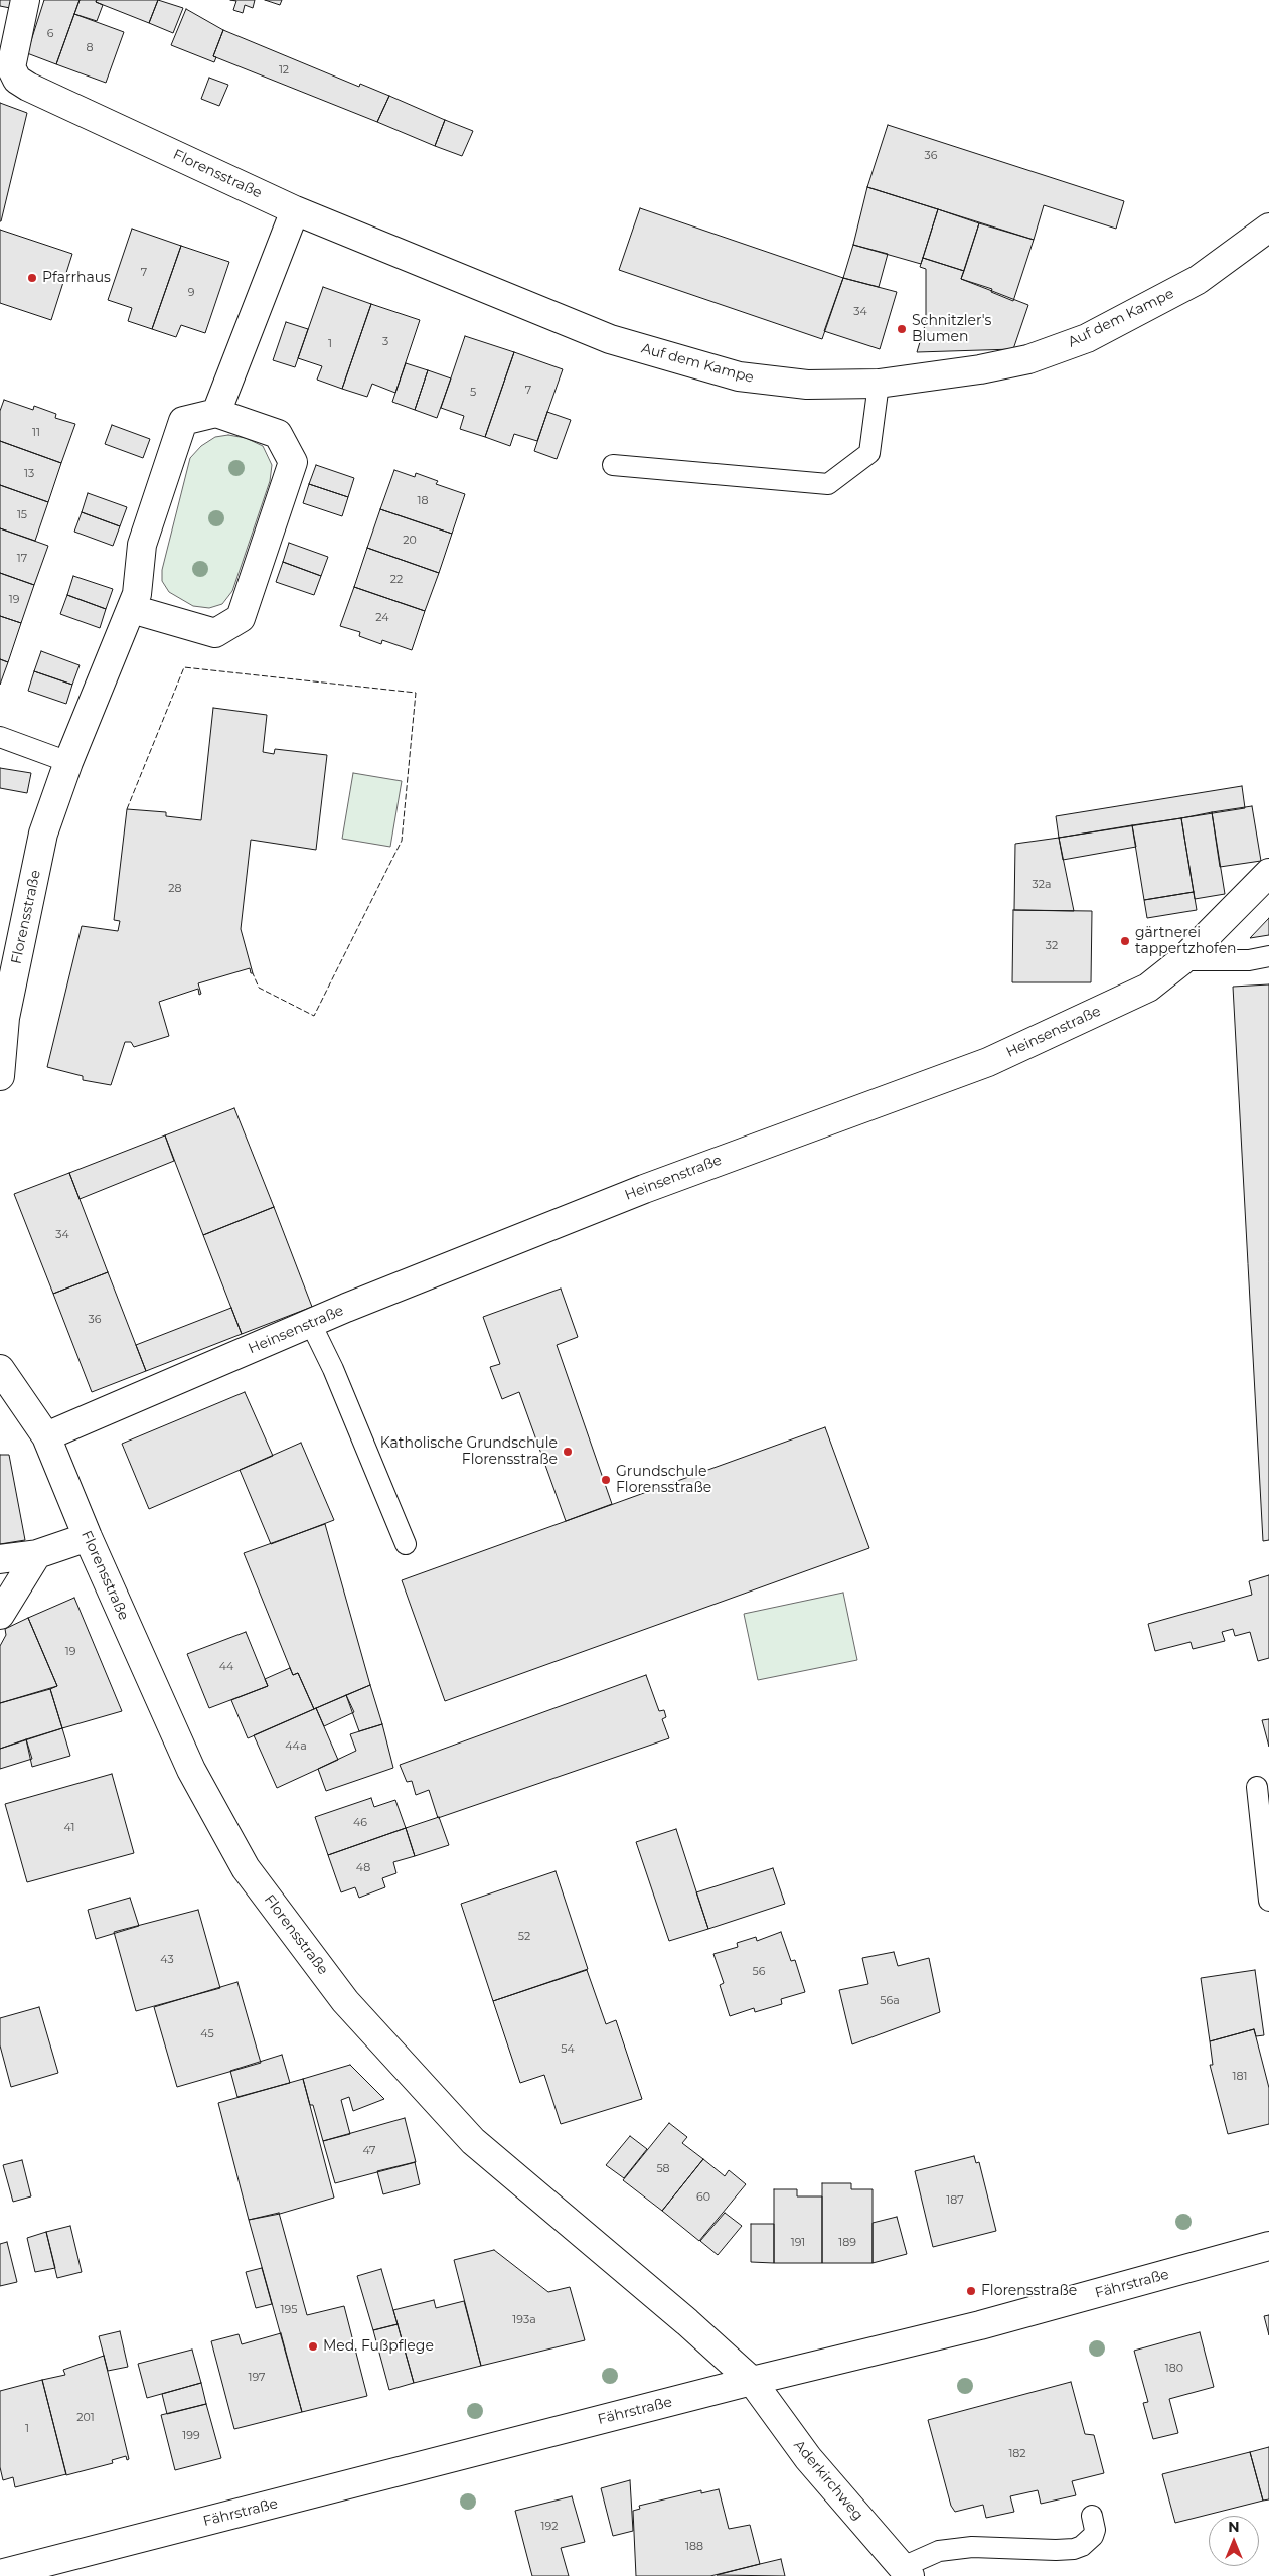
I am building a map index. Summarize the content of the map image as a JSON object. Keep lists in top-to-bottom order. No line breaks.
{"streets":{"street":["Florensstraße","Auf dem Kampe","Heinsenstraße","Fährstraße","Aderkirchweg"]},"crossings":[["Florensstraße","Auf dem Kampe"],["Florensstraße","Heinsenstraße"],["Florensstraße","Fährstraße"],["Florensstraße","Aderkirchweg"],["Fährstraße","Aderkirchweg"]],"places":["Pfarrhaus","Schnitzler's Blumen","gärtnerei tappertzhofen","Katholische Grundschule Florensstraße","Grundschule Florensstraße","Florensstraße","Med. Fußpflege"],"house_numbers":["6","8","12","36","7","9","34","3","1","7","5","11","13","18","15","20","17","22","19","24","32a","28","32","34","36","19","44","44a","46","41","48","52","43","56","56a","45","54","181","47","58","60","187","191","189","195","193a","180","197","201","1","199","182","192","188"],"north":"top"}
